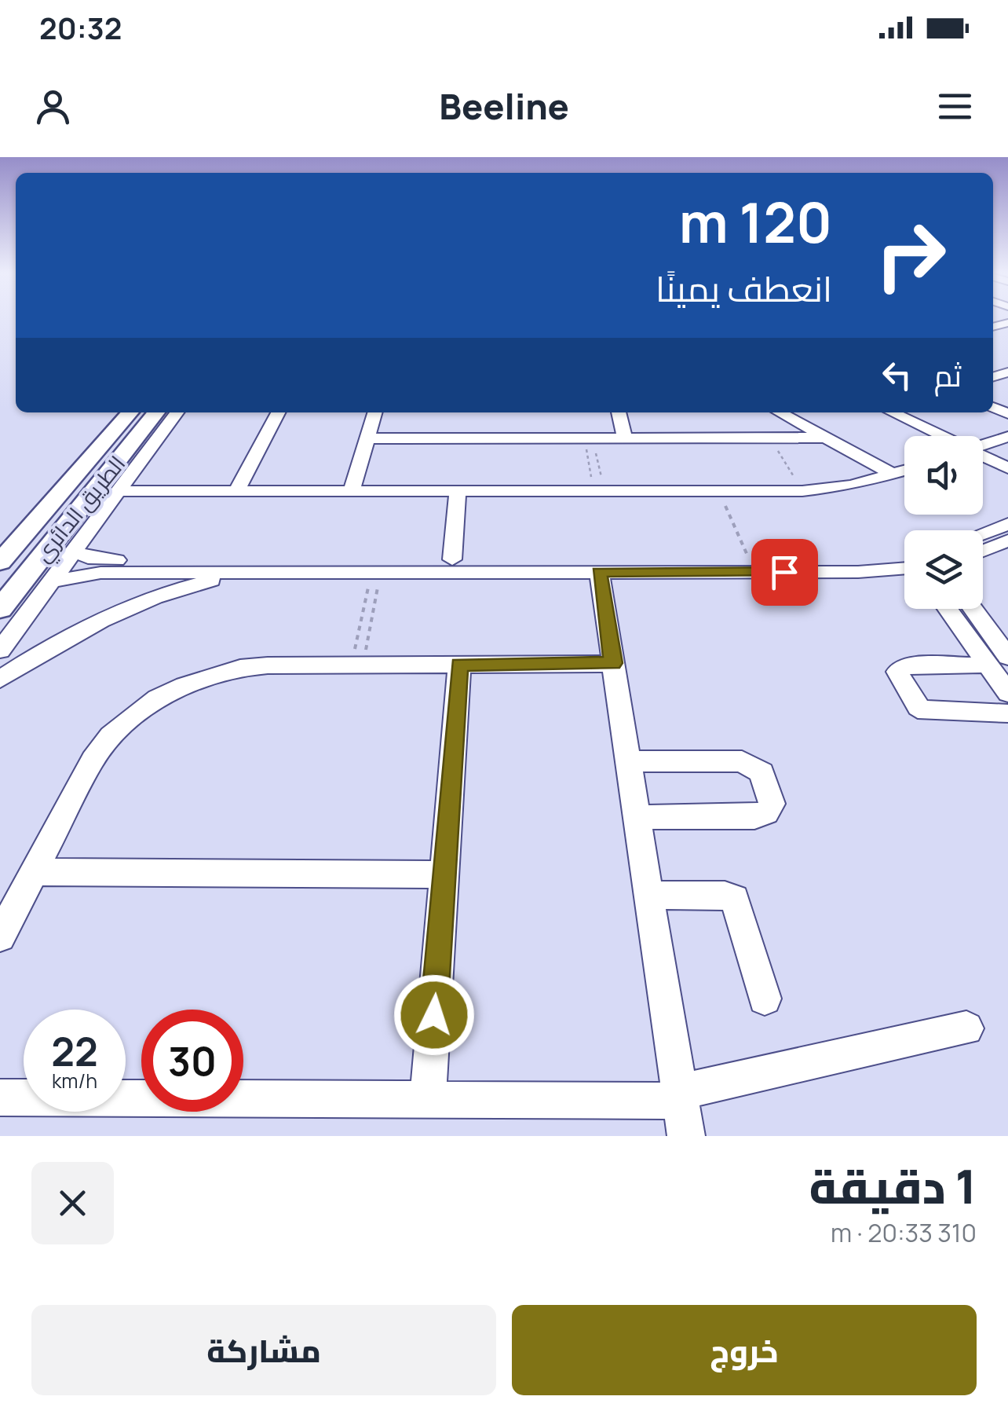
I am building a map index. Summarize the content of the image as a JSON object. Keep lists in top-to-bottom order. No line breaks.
{"streets":{"main road":["الطريق الدائري"]},"page":{"status":"20:32","header":"Beeline","turn":["120 m","انعطف يمينًا"],"then":"ثم","speed":"22 km/h","limit":"30","heading":["1 دقيقة","310 m · 20:33"],"buttons":["خروج","مشاركة"]}}
